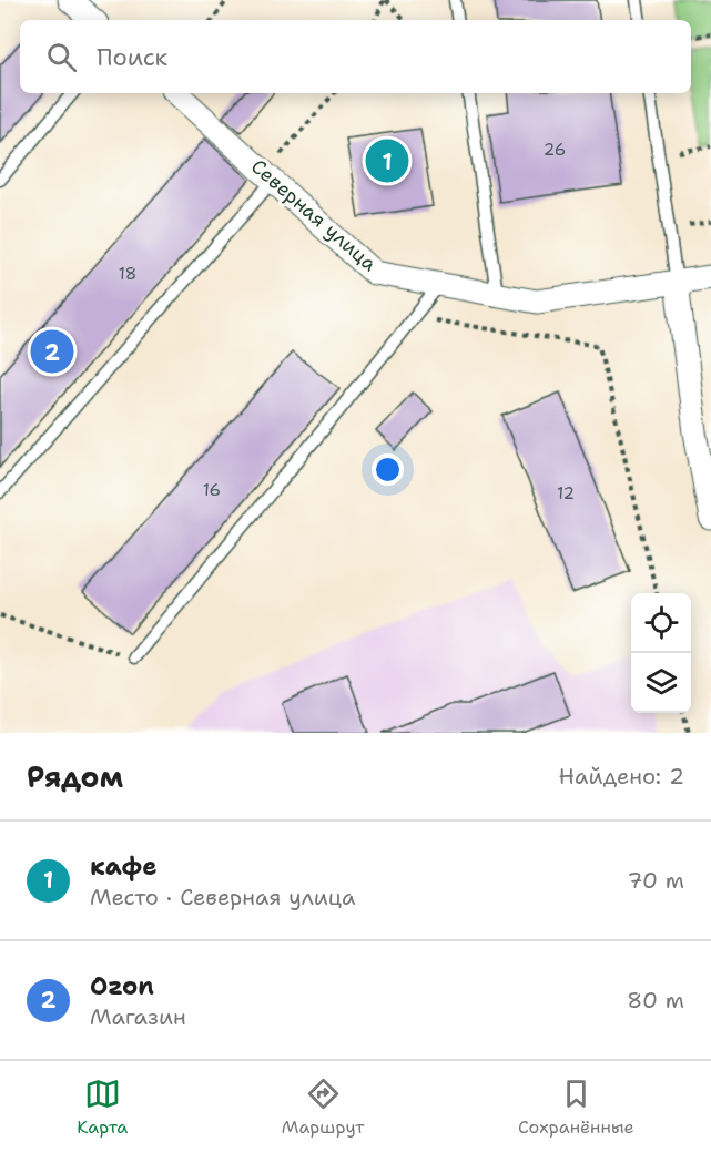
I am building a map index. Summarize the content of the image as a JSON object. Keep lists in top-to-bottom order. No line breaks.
{"streets":{"street":["Северная улица"]},"house_numbers":["26","18","16","12"],"page":{"search":"Поиск","pins":["1","2"],"heading":["Рядом","Найдено: 2"],"list":[{"mark":"1","name":"кафе","note":"Место · Северная улица","value":"70 m"},{"mark":"2","name":"Ozon","note":"Магазин","value":"80 m"}],"nav":["Карта","Маршрут","Сохранённые"]}}
